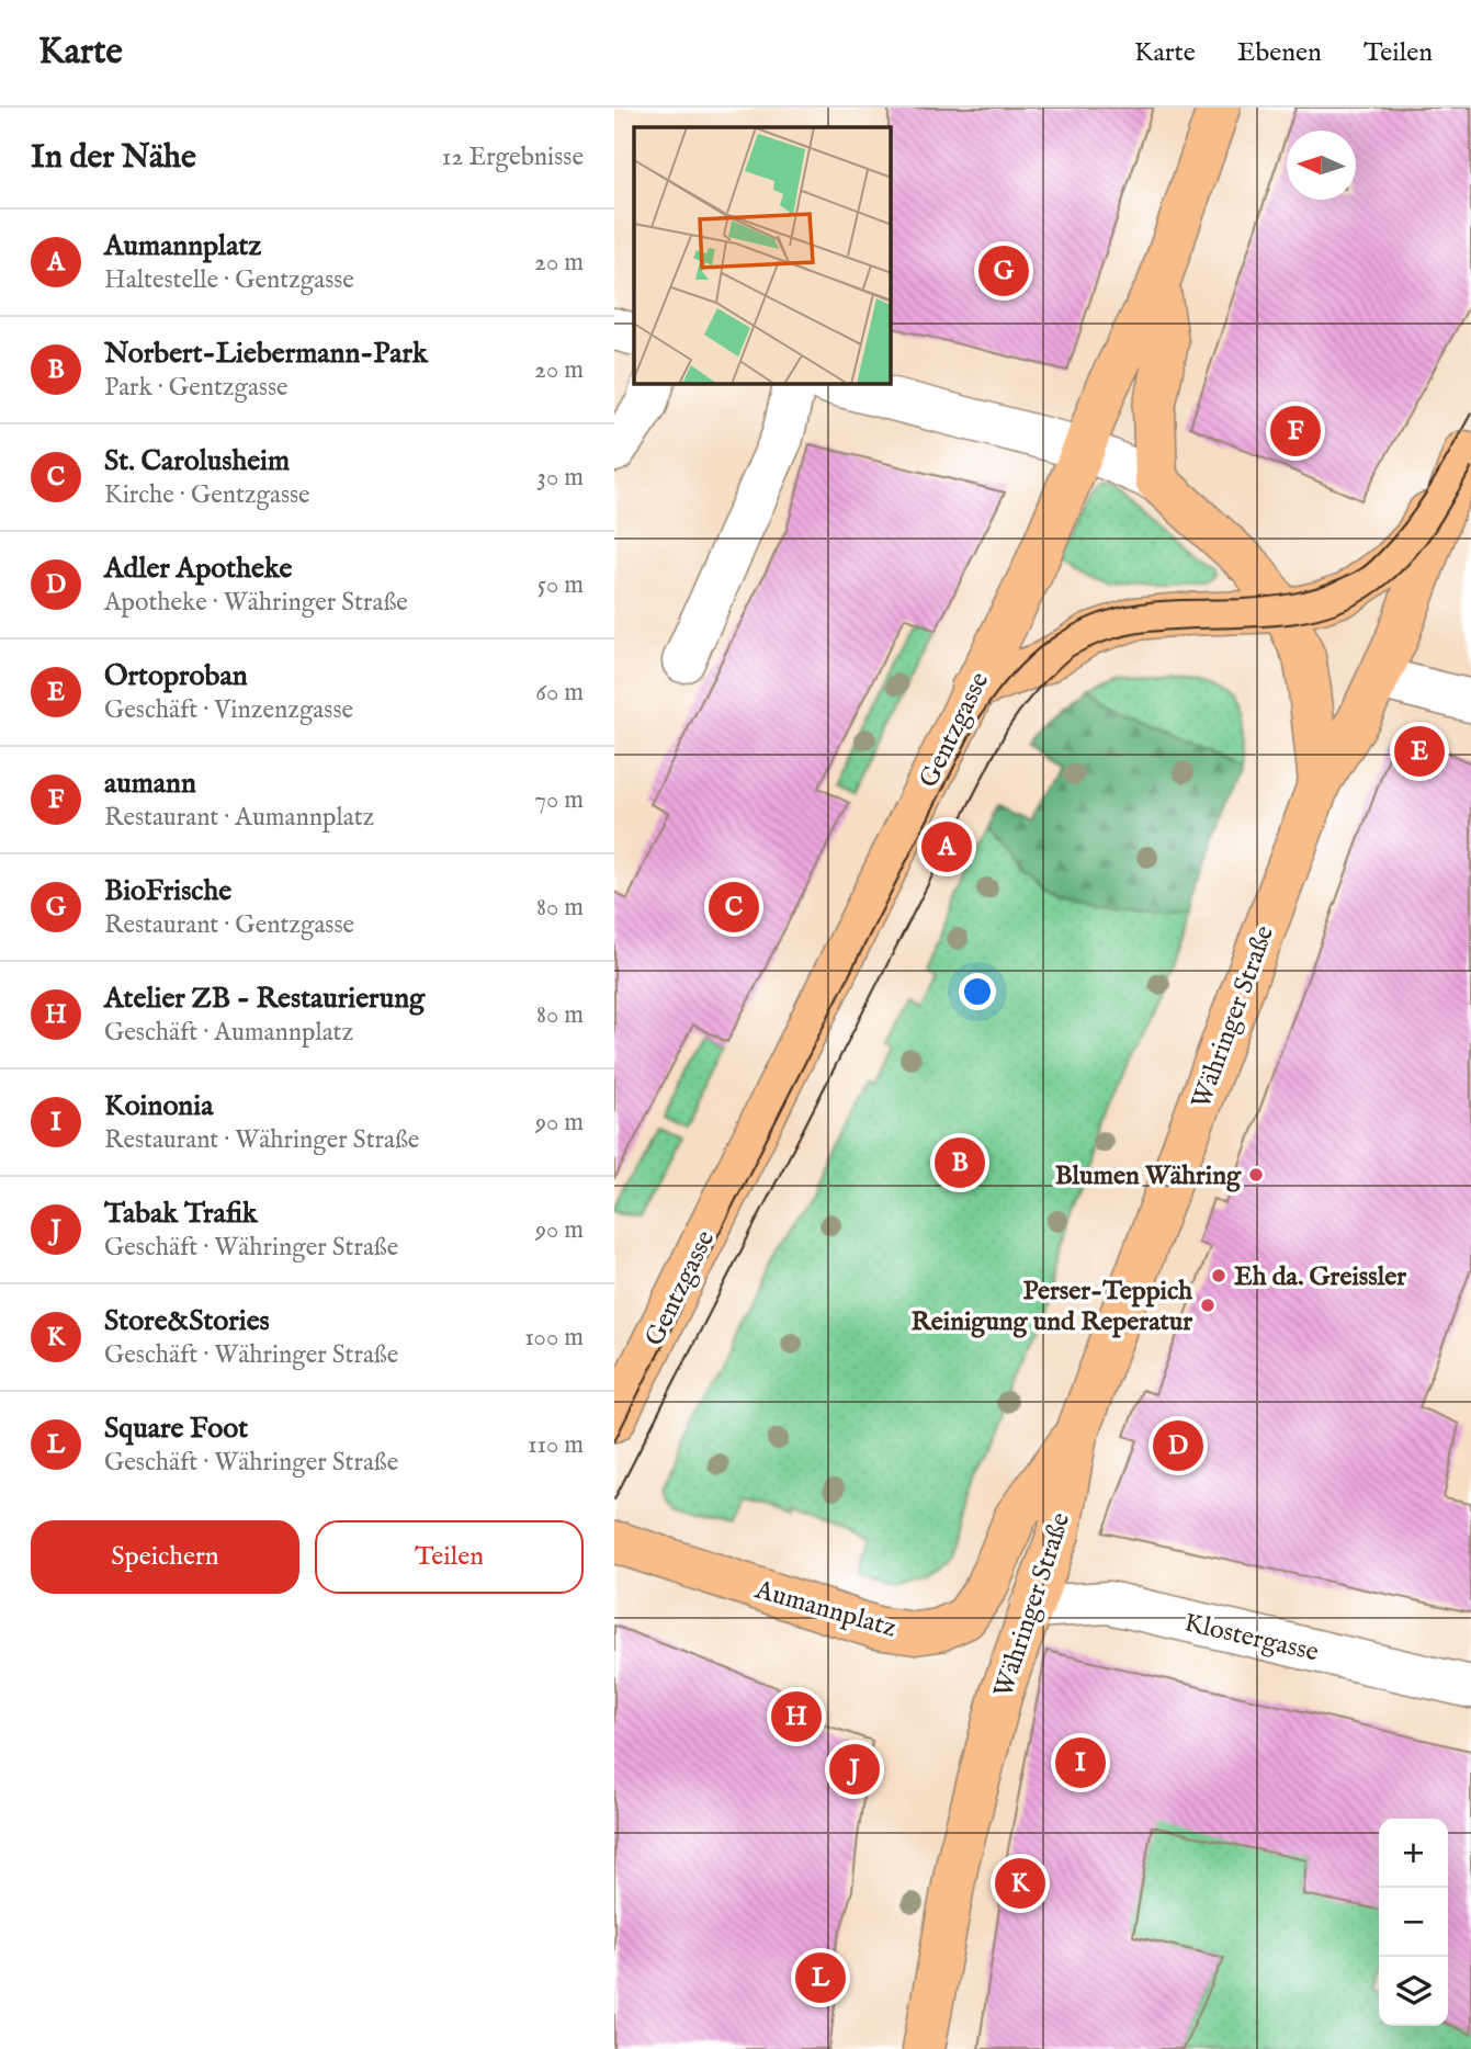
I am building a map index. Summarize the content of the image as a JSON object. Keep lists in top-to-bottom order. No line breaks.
{"streets":{"main road":["Gentzgasse","Währinger Straße","Aumannplatz"],"street":["Klostergasse"]},"crossings":[["Währinger Straße","Aumannplatz"],["Währinger Straße","Klostergasse"]],"places":["Blumen Währing","Eh da. Greissler","Perser-Teppich Reinigung und Reperatur"],"north":"left","page":{"header":"Karte","nav":["Karte","Ebenen","Teilen"],"heading":["In der Nähe","12 Ergebnisse"],"list":[{"mark":"A","name":"Aumannplatz","note":"Haltestelle · Gentzgasse","value":"20 m"},{"mark":"B","name":"Norbert-Liebermann-Park","note":"Park · Gentzgasse","value":"20 m"},{"mark":"C","name":"St. Carolusheim","note":"Kirche · Gentzgasse","value":"30 m"},{"mark":"D","name":"Adler Apotheke","note":"Apotheke · Währinger Straße","value":"50 m"},{"mark":"E","name":"Ortoproban","note":"Geschäft · Vinzenzgasse","value":"60 m"},{"mark":"F","name":"aumann","note":"Restaurant · Aumannplatz","value":"70 m"},{"mark":"G","name":"BioFrische","note":"Restaurant · Gentzgasse","value":"80 m"},{"mark":"H","name":"Atelier ZB - Restaurierung","note":"Geschäft · Aumannplatz","value":"80 m"},{"mark":"I","name":"Koinonia","note":"Restaurant · Währinger Straße","value":"90 m"},{"mark":"J","name":"Tabak Trafik","note":"Geschäft · Währinger Straße","value":"90 m"},{"mark":"K","name":"Store&Stories","note":"Geschäft · Währinger Straße","value":"100 m"},{"mark":"L","name":"Square Foot","note":"Geschäft · Währinger Straße","value":"110 m"}],"pins":["G","F","E","A","C","B","D","H","I","J","K","L"],"buttons":["Speichern","Teilen"],"map_buttons":["+","−"]}}
